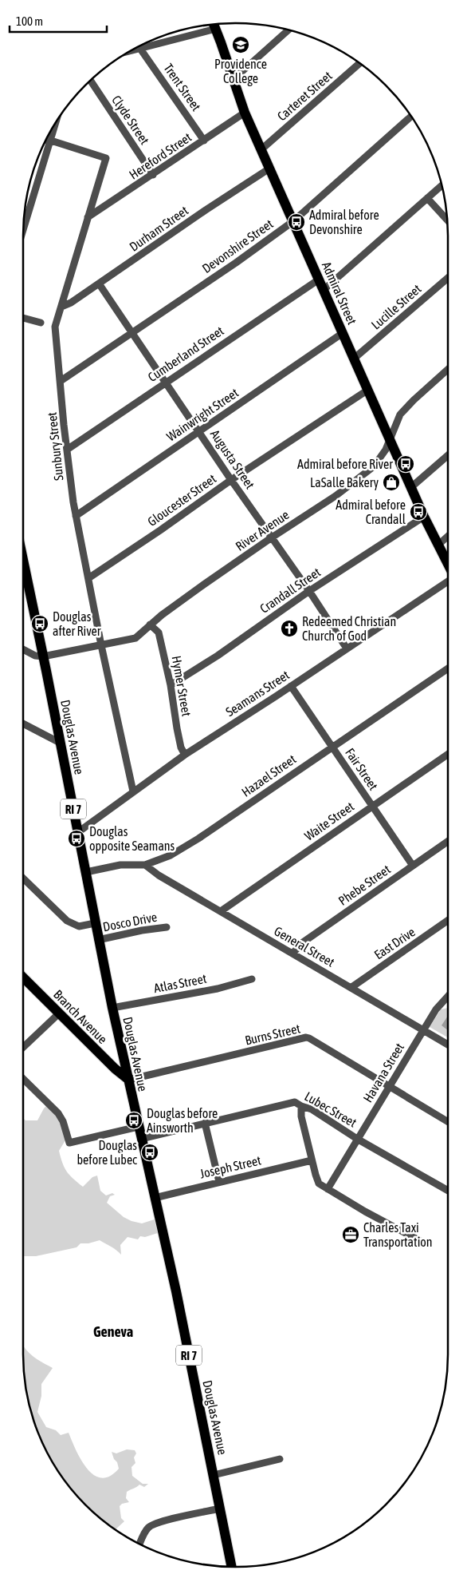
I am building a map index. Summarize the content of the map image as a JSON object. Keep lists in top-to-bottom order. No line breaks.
{"streets":{"main road":["Admiral Street","Douglas Avenue","RI 7","Branch Avenue"],"street":["Trent Street","Carteret Street","Clyde Street","Hereford Street","Durham Street","Devonshire Street","Lucille Street","Cumberland Street","Wainwright Street","Sunbury Street","Augusta Street","Gloucester Street","River Avenue","Crandall Street","Hymer Street","Seamans Street","Fair Street","Hazael Street","Waite Street","Phebe Street","Dosco Drive","East Drive","General Street","Atlas Street","Burns Street","Havana Street","Lubec Street","Joseph Street"]},"crossings":[["Trent Street","Hereford Street"],["Carteret Street","Admiral Street"],["Clyde Street","Hereford Street"],["Hereford Street","Admiral Street"],["Hereford Street","Sunbury Street"],["Durham Street","Admiral Street"],["Durham Street","Sunbury Street"],["Durham Street","Augusta Street"],["Devonshire Street","Admiral Street"],["Devonshire Street","Sunbury Street"],["Devonshire Street","Augusta Street"],["Admiral Street","Lucille Street"],["Admiral Street","Cumberland Street"],["Admiral Street","Wainwright Street"],["Admiral Street","Gloucester Street"],["Admiral Street","River Avenue"],["Admiral Street","Crandall Street"],["Cumberland Street","Sunbury Street"],["Cumberland Street","Augusta Street"],["Wainwright Street","Sunbury Street"],["Wainwright Street","Augusta Street"],["Sunbury Street","Gloucester Street"],["Sunbury Street","River Avenue"],["Sunbury Street","Seamans Street"],["Augusta Street","Gloucester Street"],["Augusta Street","River Avenue"],["Augusta Street","Crandall Street"],["Augusta Street","Seamans Street"],["River Avenue","Hymer Street"],["River Avenue","Douglas Avenue"],["Crandall Street","Hymer Street"],["Hymer Street","Seamans Street"],["Seamans Street","Douglas Avenue"],["Seamans Street","Fair Street"],["Douglas Avenue","Hazael Street"],["Douglas Avenue","Dosco Drive"],["Douglas Avenue","Atlas Street"],["Douglas Avenue","Branch Avenue"],["Douglas Avenue","Burns Street"],["Douglas Avenue","Lubec Street"],["Douglas Avenue","Joseph Street"],["Fair Street","Hazael Street"],["Fair Street","Waite Street"],["Fair Street","Phebe Street"],["Hazael Street","General Street"],["Waite Street","General Street"],["Phebe Street","General Street"],["East Drive","General Street"],["General Street","Havana Street"],["Branch Avenue","Burns Street"],["Burns Street","Havana Street"],["Havana Street","Lubec Street"]],"districts":["Geneva"],"places":{"school or university":["Providence College"],"bus stop":["Admiral before Devonshire","Admiral before River","Admiral before Crandall","Douglas after River","Douglas opposite Seamans","Douglas before Ainsworth","Douglas before Lubec"],"shop":["LaSalle Bakery"],"church":["Redeemed Christian Church of God"],"office":["Charles Taxi Transportation"]},"scale_bar":"100 m"}
